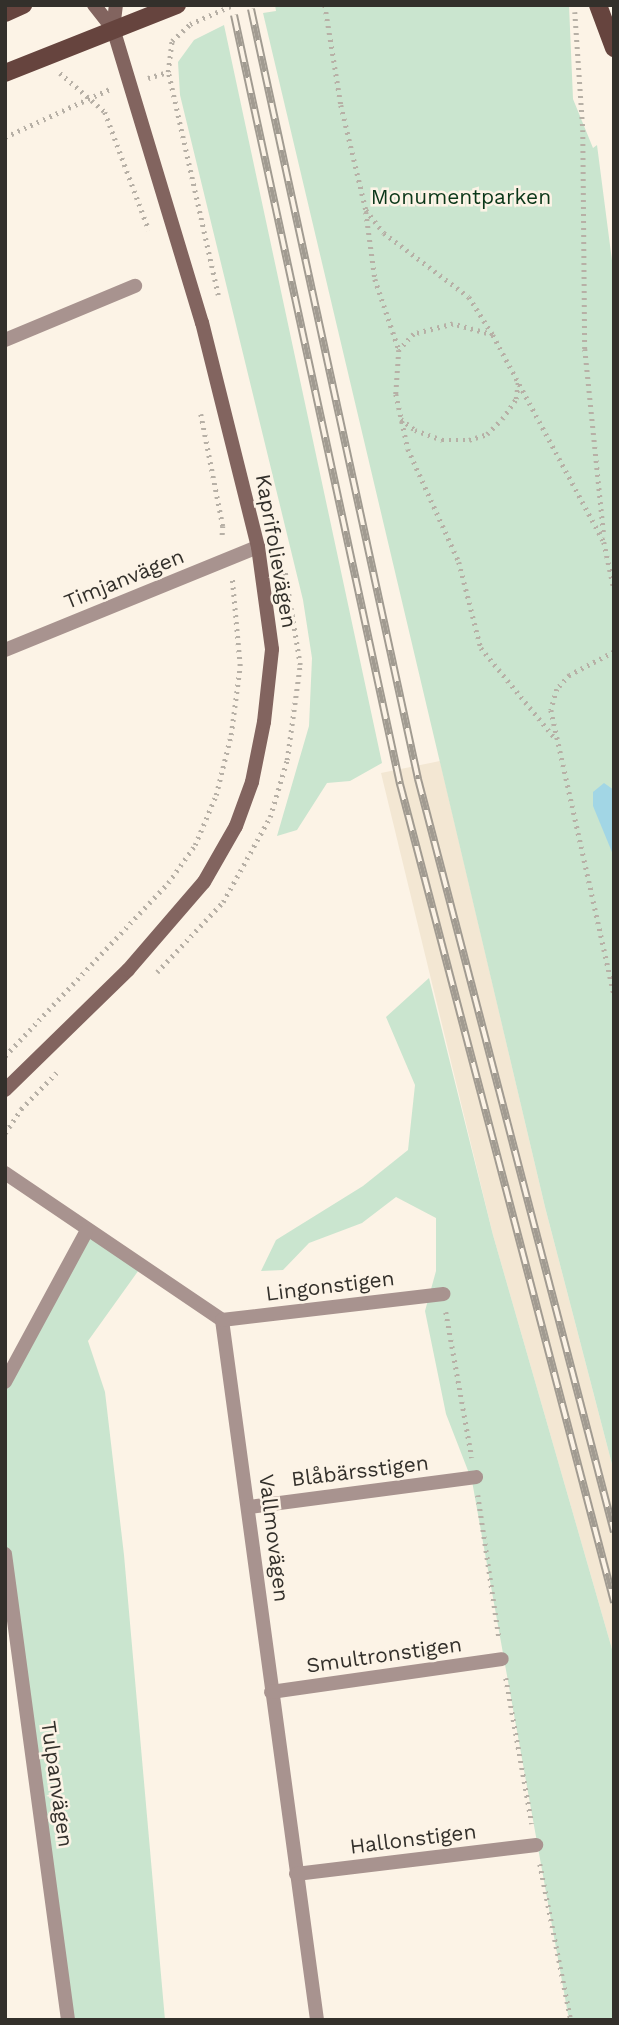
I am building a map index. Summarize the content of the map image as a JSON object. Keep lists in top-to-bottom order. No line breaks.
{"streets":{"main road":["Kaprifolievägen"],"street":["Timjanvägen","Lingonstigen","Blåbärsstigen","Vallmovägen","Smultronstigen","Tulpanvägen","Hallonstigen"]},"crossings":[["Kaprifolievägen","Timjanvägen"],["Lingonstigen","Vallmovägen"],["Blåbärsstigen","Vallmovägen"],["Vallmovägen","Smultronstigen"],["Vallmovägen","Hallonstigen"]],"parks":["Monumentparken"]}
